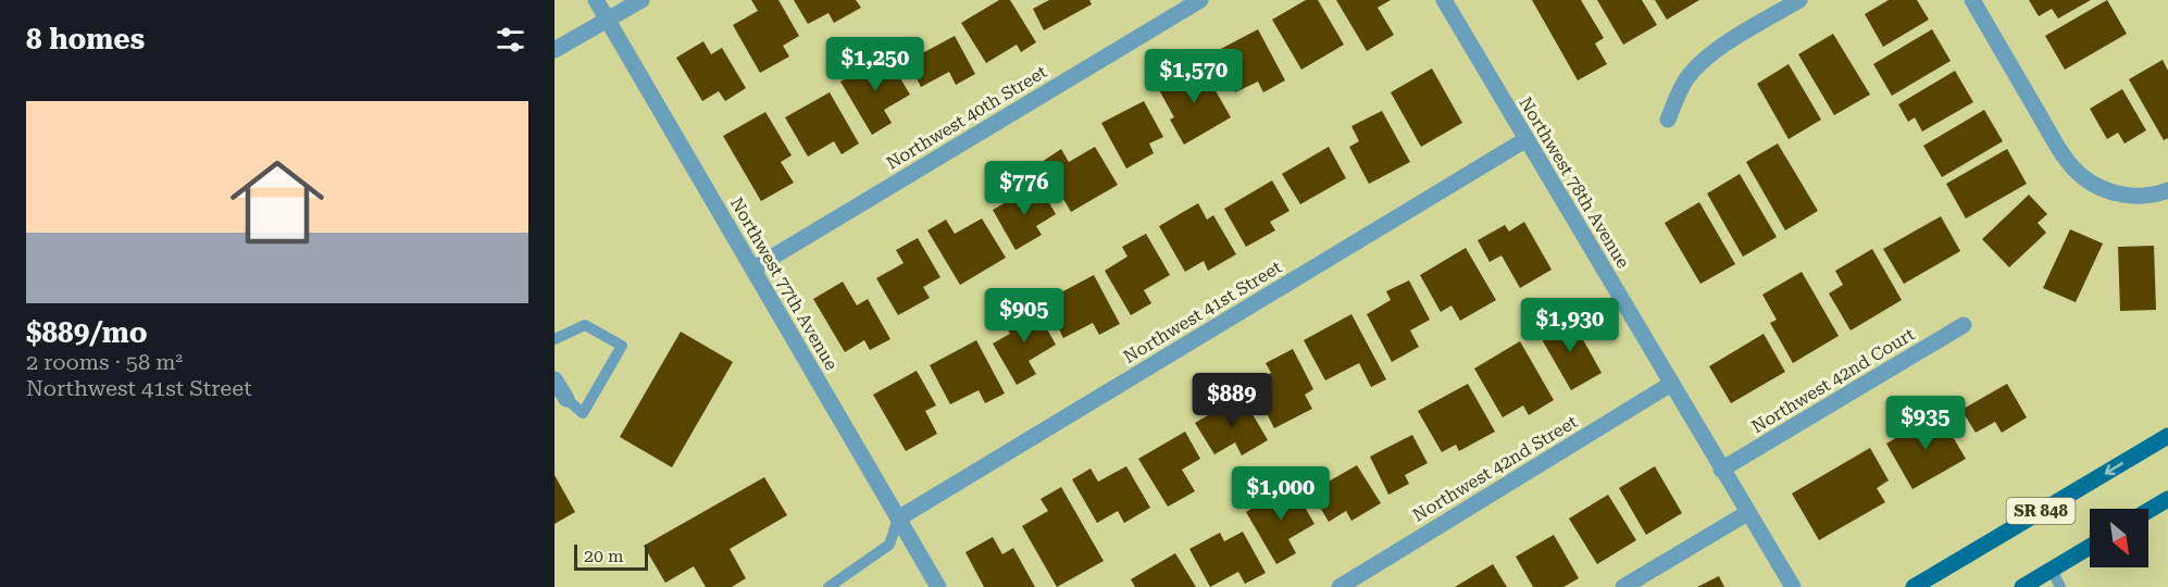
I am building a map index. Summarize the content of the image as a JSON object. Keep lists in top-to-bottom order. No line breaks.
{"streets":{"main road":["SR 848"],"street":["Northwest 40th Street","Northwest 78th Avenue","Northwest 77th Avenue","Northwest 41st Street","Northwest 42nd Court","Northwest 42nd Street"]},"crossings":[["Northwest 40th Street","Northwest 77th Avenue"],["Northwest 78th Avenue","Northwest 41st Street"],["Northwest 78th Avenue","Northwest 42nd Court"],["Northwest 78th Avenue","Northwest 42nd Street"],["Northwest 77th Avenue","Northwest 41st Street"]],"scale_bar":"20 m","north":"bottom right","page":{"heading":"8 homes","price":["$1,250","$1,570","$776","$905","$1,930","$889","$935","$1,000"],"list":[{"name":"$889/mo","note":"2 rooms · 58 m² · Northwest 41st Street"}],"scale":"20 m"}}
